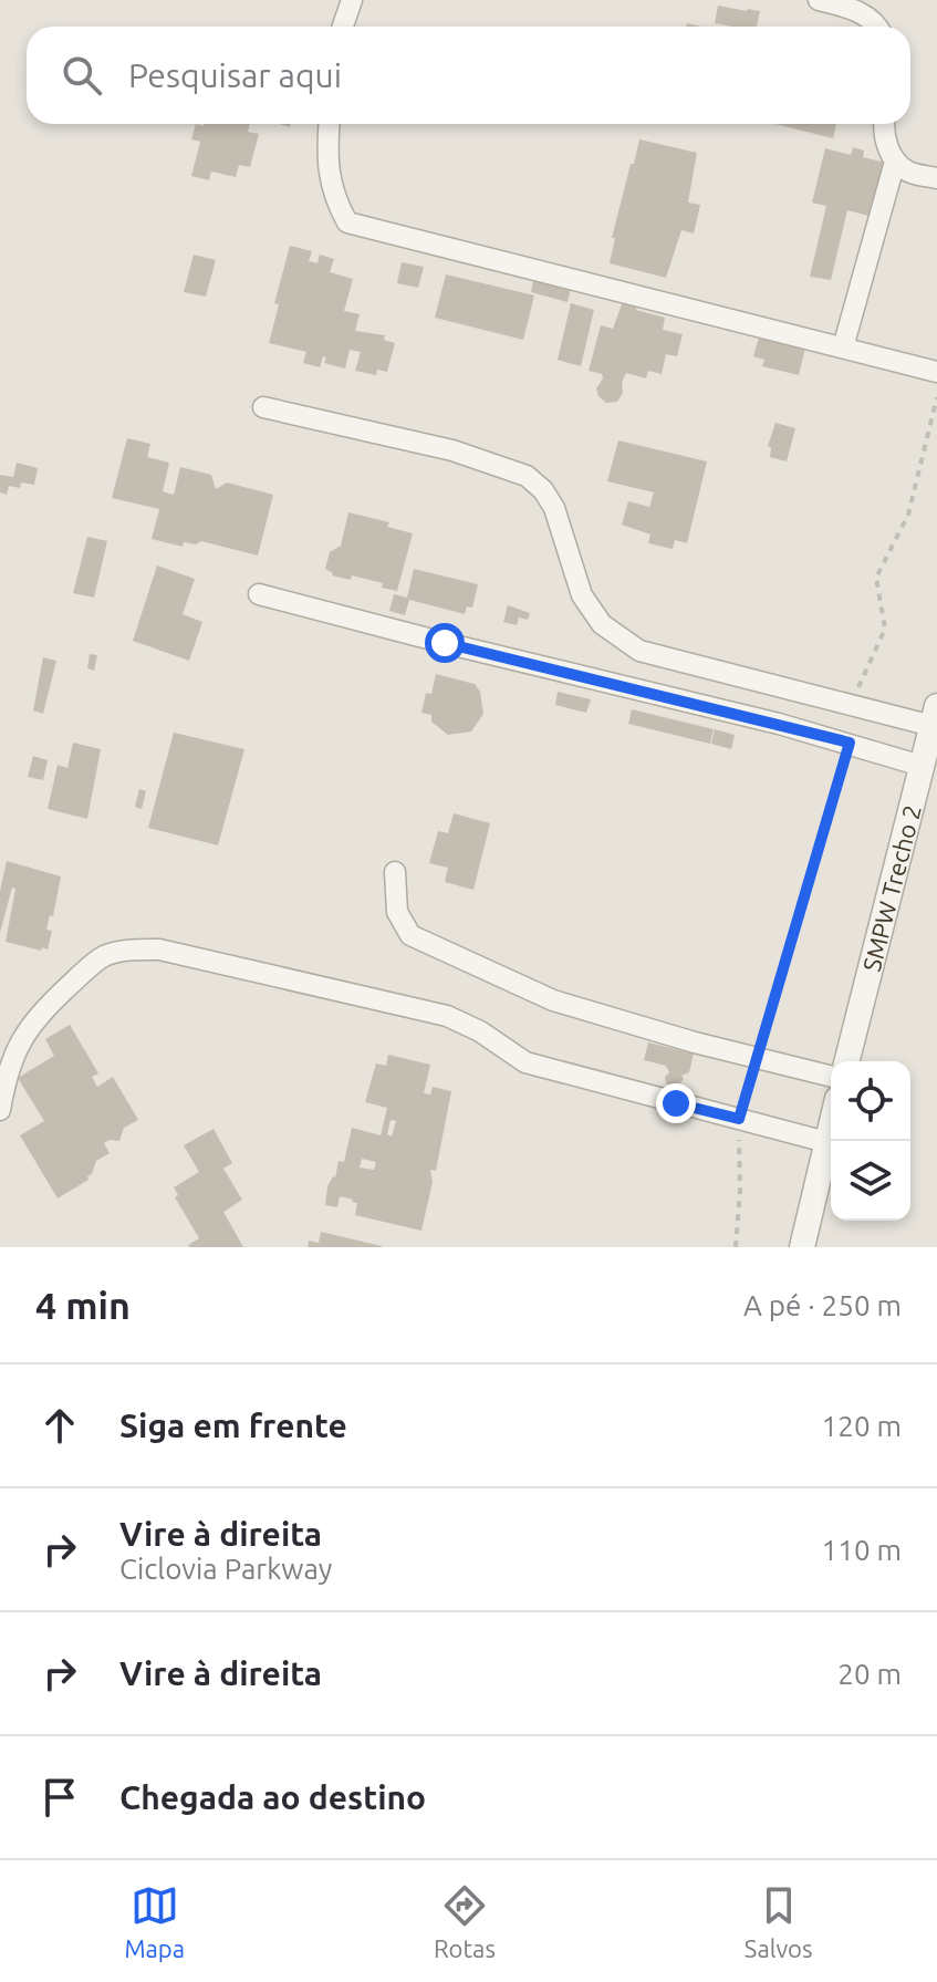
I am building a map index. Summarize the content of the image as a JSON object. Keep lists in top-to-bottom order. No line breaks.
{"streets":{"street":["SMPW Trecho 2"]},"page":{"search":"Pesquisar aqui","heading":["4 min","A pé · 250 m"],"list":[["Siga em frente","120 m"],["Vire à direita","Ciclovia Parkway","110 m"],["Vire à direita","20 m"],"Chegada ao destino"],"nav":["Mapa","Rotas","Salvos"]}}
